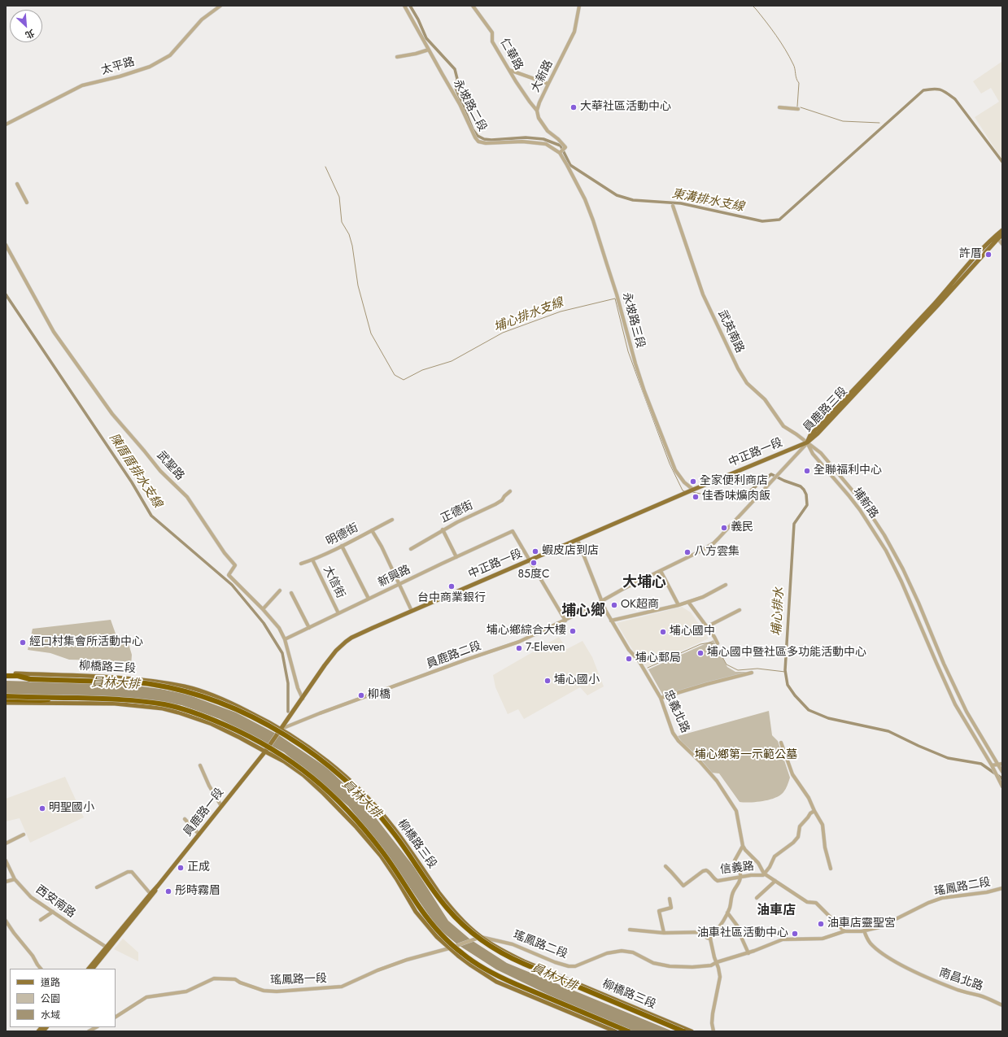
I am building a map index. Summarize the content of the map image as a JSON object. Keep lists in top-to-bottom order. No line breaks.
{"streets":{"main road":["員鹿路三段","中正路一段","柳橋路三段","員鹿路一段"],"street":["仁華路","太平路","大新路","永坡路二段","永坡路三段","武英南路","武聖路","埔新路","正德街","明德街","新興路","大信街","員鹿路二段","忠義北路","信義路","瑤鳳路二段","西安南路","瑤鳳路一段","南昌北路"]},"crossings":[["仁華路","大新路"],["大新路","永坡路二段"],["大新路","永坡路三段"],["永坡路二段","永坡路三段"],["永坡路三段","中正路一段"],["武英南路","員鹿路三段"],["武英南路","中正路一段"],["武英南路","埔新路"],["武英南路","員鹿路二段"],["員鹿路三段","中正路一段"],["員鹿路三段","埔新路"],["員鹿路三段","員鹿路二段"],["中正路一段","武聖路"],["中正路一段","埔新路"],["中正路一段","新興路"],["中正路一段","員鹿路二段"],["中正路一段","柳橋路三段"],["中正路一段","忠義北路"],["中正路一段","員鹿路一段"],["武聖路","新興路"],["埔新路","員鹿路二段"],["明德街","大信街"],["新興路","大信街"],["員鹿路二段","柳橋路三段"],["員鹿路二段","忠義北路"],["柳橋路三段","瑤鳳路二段"],["柳橋路三段","瑤鳳路一段"],["忠義北路","信義路"],["忠義北路","瑤鳳路二段"],["員鹿路一段","西安南路"],["瑤鳳路二段","瑤鳳路一段"],["瑤鳳路二段","南昌北路"]],"districts":["大埔心","埔心鄉","油車店"],"water":["東溝排水支線","埔心排水支線","陳厝厝排水支線","埔心排水","員林大排"],"parks":["埔心鄉第一示範公墓"],"places":["大華社區活動中心","許厝","全聯福利中心","全家便利商店","佳香味爌肉飯","義民","蝦皮店到店","八方雲集","85度C","台中商業銀行","OK超商","埔心鄉綜合大樓","埔心國中","經口村集會所活動中心","7-Eleven","埔心國中暨社區多功能活動中心","埔心郵局","埔心國小","柳橋","明聖國小","正成","彤時霧眉","油車店靈聖宮","油車社區活動中心"],"legend":["道路","公園","水域"],"north":"bottom right"}
